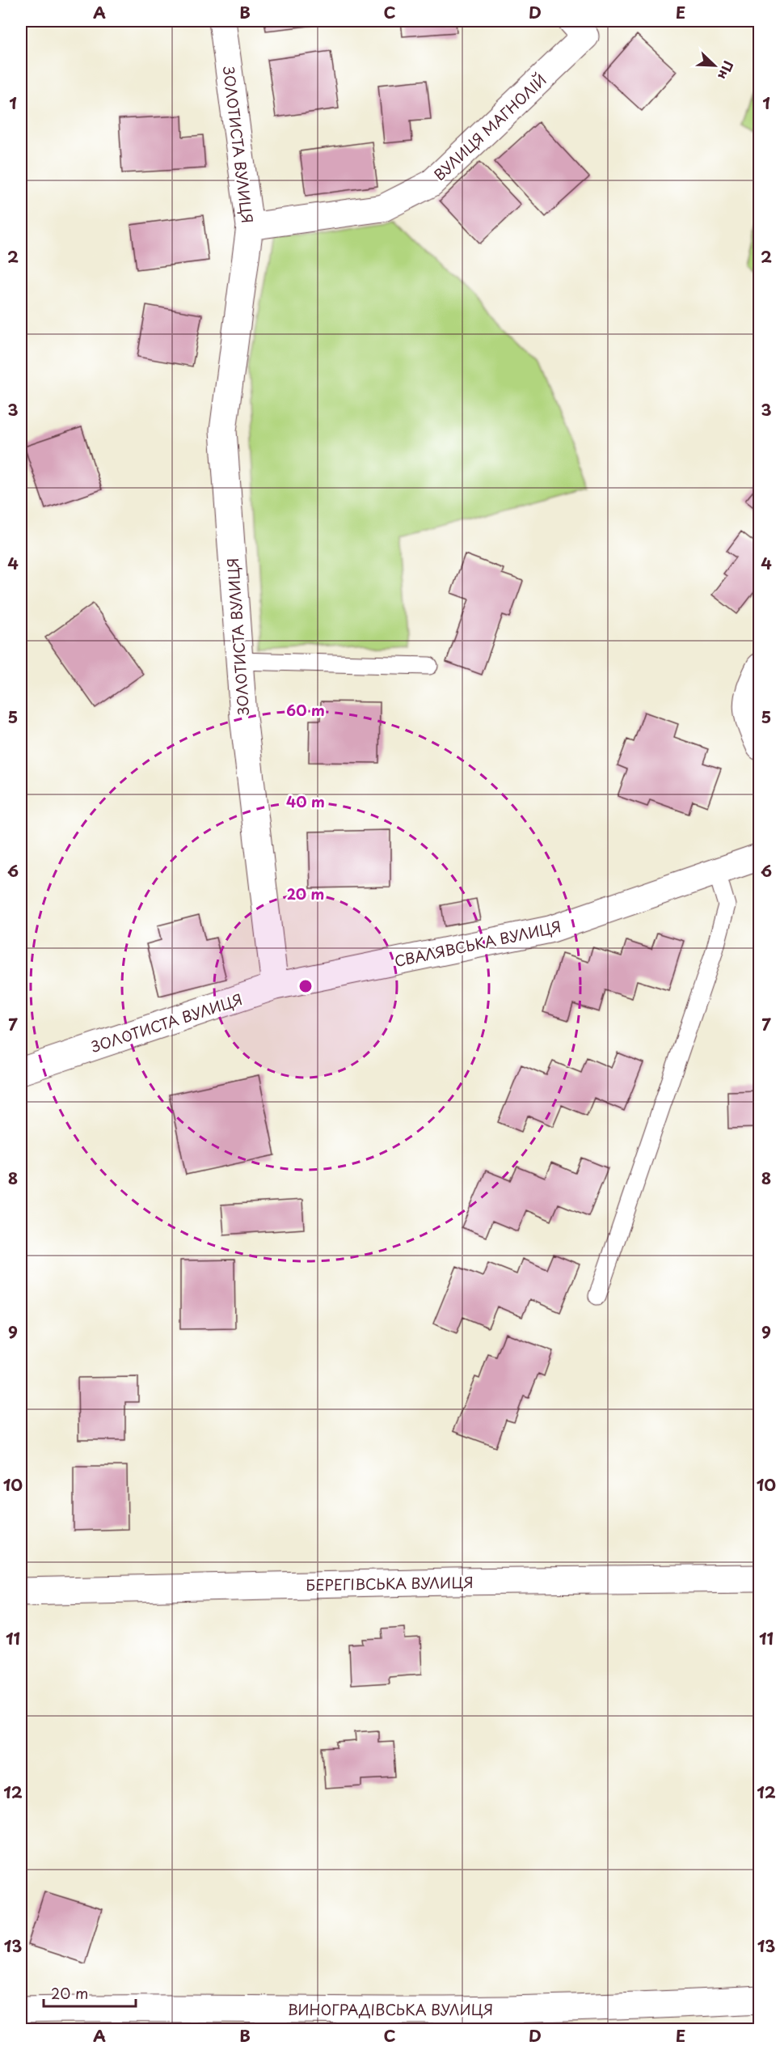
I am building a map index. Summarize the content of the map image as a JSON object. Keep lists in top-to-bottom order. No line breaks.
{"streets":{"street":["ВУЛИЦЯ МАГНОЛІЙ","ЗОЛОТИСТА ВУЛИЦЯ","СВАЛЯВСЬКА ВУЛИЦЯ","БЕРЕГІВСЬКА ВУЛИЦЯ","ВИНОГРАДІВСЬКА ВУЛИЦЯ"]},"crossings":[["ВУЛИЦЯ МАГНОЛІЙ","ЗОЛОТИСТА ВУЛИЦЯ"],["ЗОЛОТИСТА ВУЛИЦЯ","СВАЛЯВСЬКА ВУЛИЦЯ"]],"scale_bar":"20 m","north":"bottom right","grid":{"columns":["A","B","C","D","E"],"rows":["1","2","3","4","5","6","7","8","9","10","11","12","13"]},"rings":["60 m","40 m","20 m"]}
